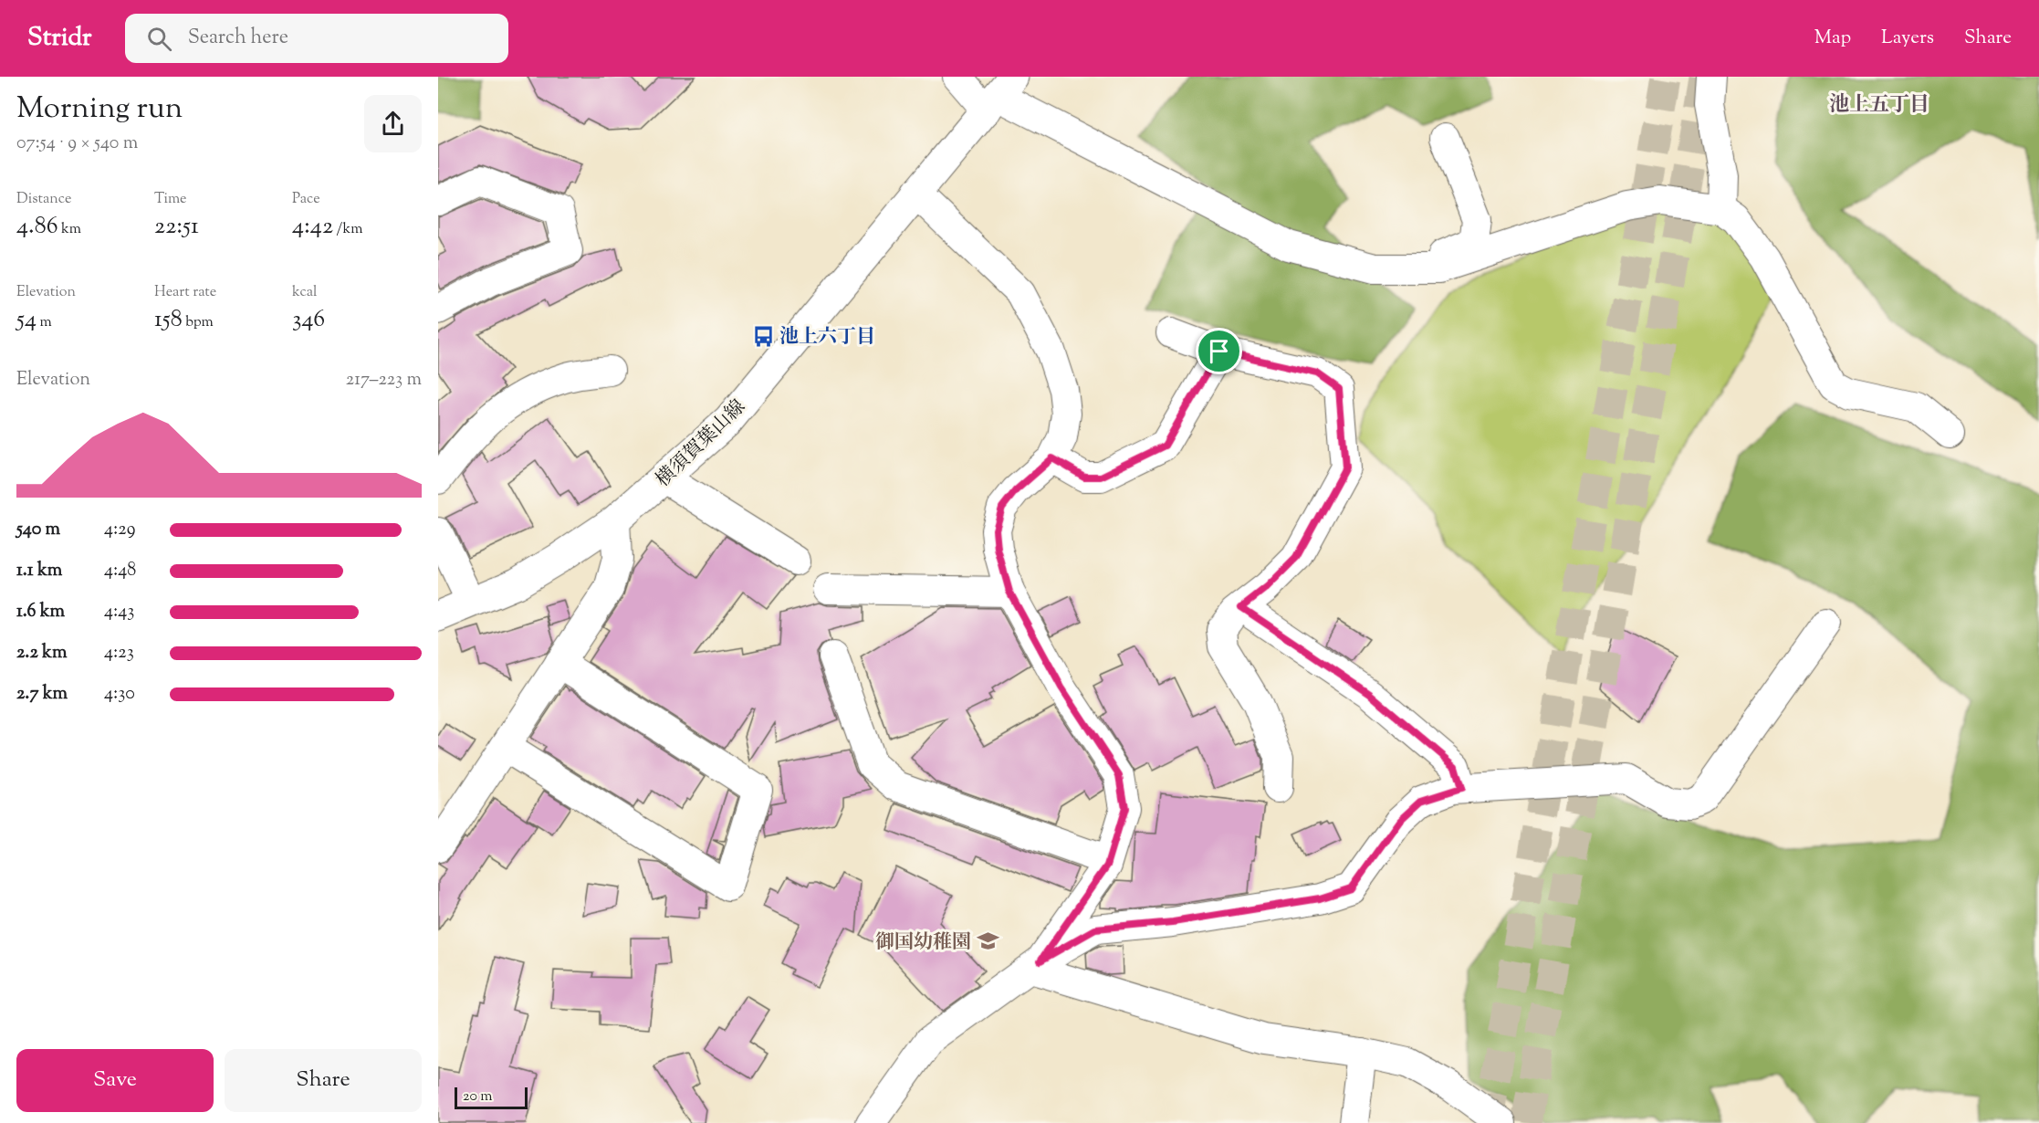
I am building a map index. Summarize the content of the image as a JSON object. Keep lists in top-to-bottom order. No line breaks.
{"streets":{"main road":["横須賀葉山線"]},"districts":["池上五丁目"],"places":{"bus stop":["池上六丁目"],"school or university":["御国幼稚園"]},"scale_bar":"20 m","page":{"header":"Stridr","search":"Search here","nav":["Map","Layers","Share"],"heading":["Morning run","07:54 · 9 × 540 m"],"stats":[["Distance","4.86 km"],["Time","22:51"],["Pace","4:42 /km"],["Elevation","54 m"],["Heart rate","158 bpm"],["kcal","346"]],"chart":["Elevation","217–223 m"],"list":[{"name":"540 m","note":"4:29"},{"name":"1.1 km","note":"4:48"},{"name":"1.6 km","note":"4:43"},{"name":"2.2 km","note":"4:23"},{"name":"2.7 km","note":"4:30"}],"buttons":["Save","Share"],"scale":"20 m"}}
